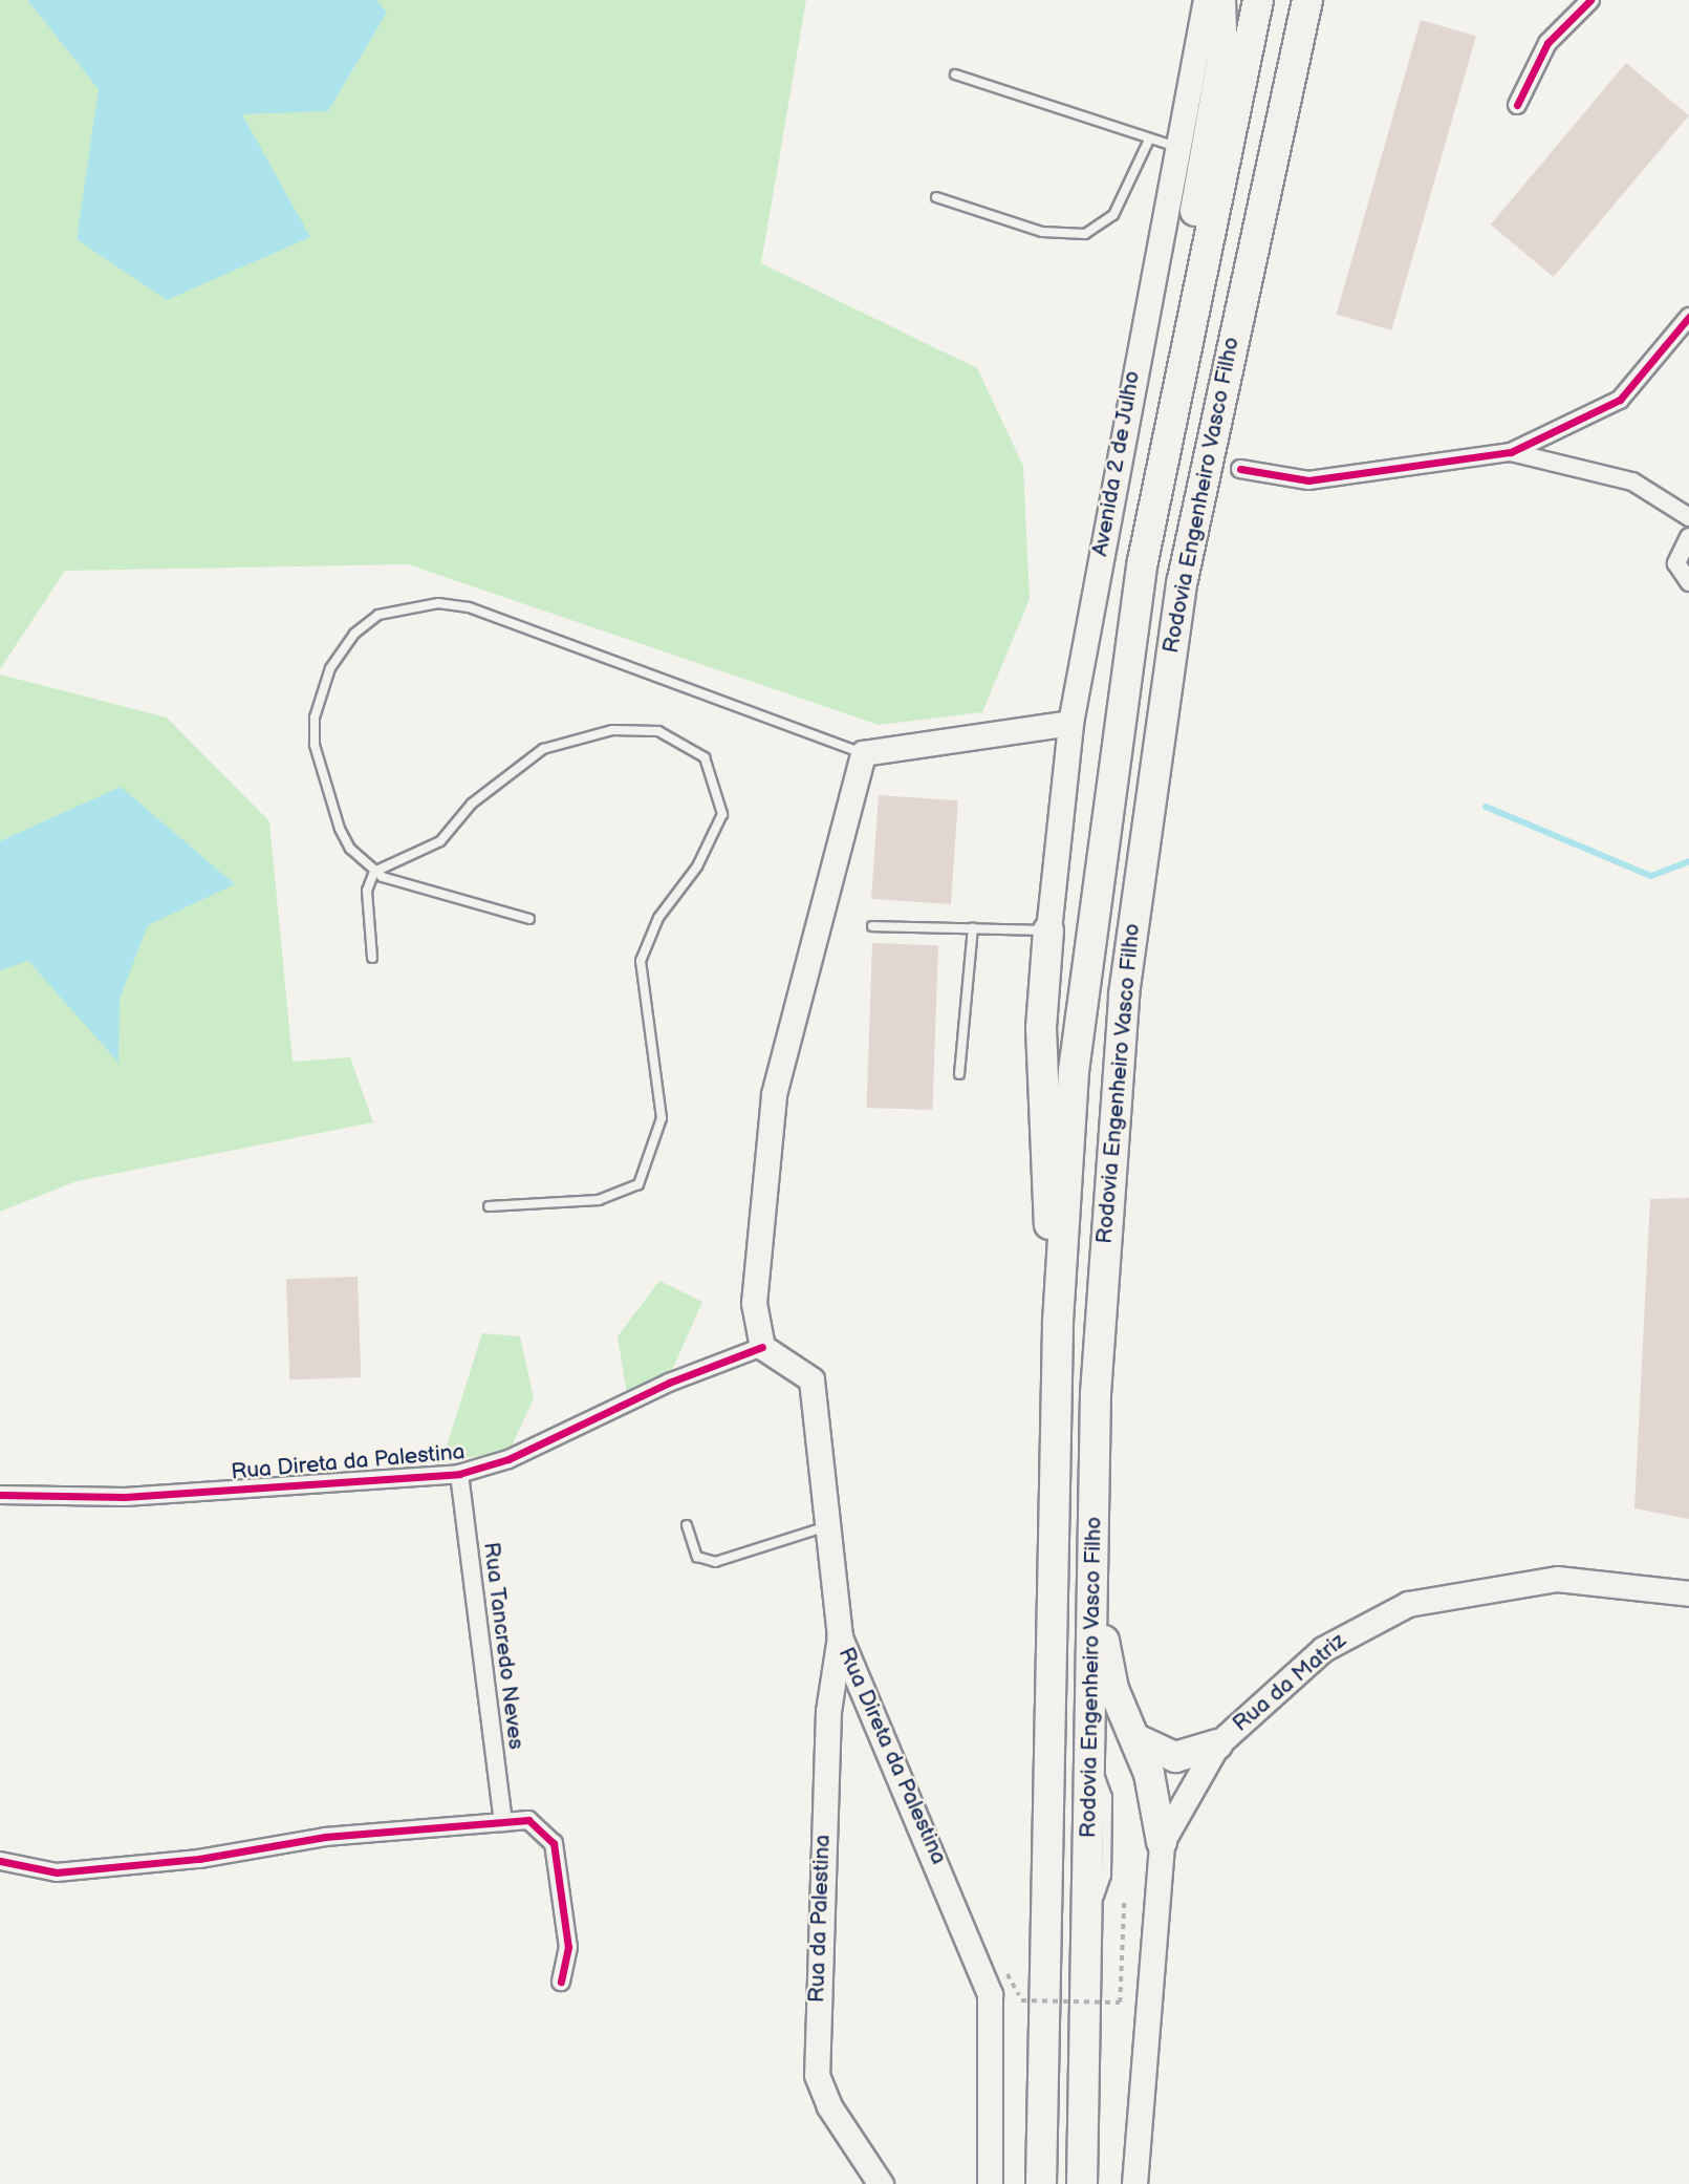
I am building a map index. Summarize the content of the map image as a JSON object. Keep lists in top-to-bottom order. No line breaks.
{"streets":{"highway":["Rodovia Engenheiro Vasco Filho"],"main road":["Avenida 2 de Julho","Rua Direta da Palestina","Rua da Matriz","Rua da Palestina"],"street":["Rua Tancredo Neves"]},"crossings":[["Rua Direta da Palestina","Rua Tancredo Neves"],["Rua Direta da Palestina","Rua da Palestina"]]}
